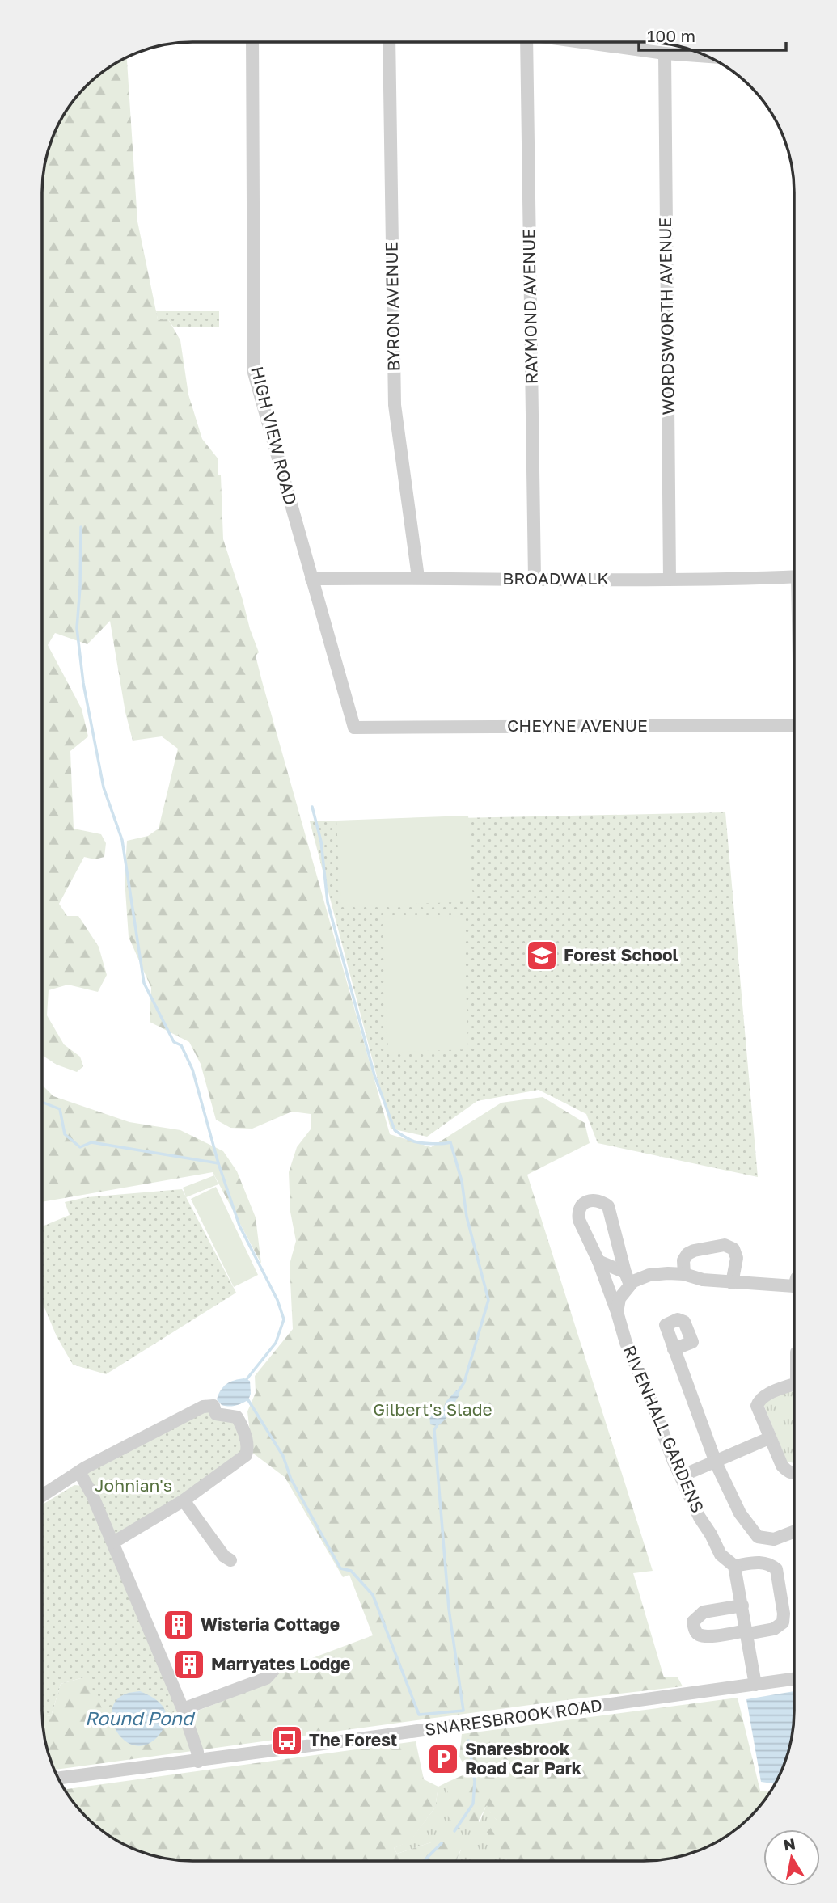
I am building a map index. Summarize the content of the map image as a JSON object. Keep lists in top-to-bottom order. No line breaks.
{"streets":{"street":["BYRON AVENUE","RAYMOND AVENUE","WORDSWORTH AVENUE","HIGH VIEW ROAD","BROADWALK","CHEYNE AVENUE","RIVENHALL GARDENS","SNARESBROOK ROAD"]},"crossings":[["BYRON AVENUE","BROADWALK"],["RAYMOND AVENUE","BROADWALK"],["WORDSWORTH AVENUE","BROADWALK"],["HIGH VIEW ROAD","BROADWALK"],["HIGH VIEW ROAD","CHEYNE AVENUE"],["RIVENHALL GARDENS","SNARESBROOK ROAD"]],"water":["Round Pond"],"parks":["Gilbert's Slade","Johnian's"],"places":{"school or university":["Forest School"],"building":["Wisteria Cottage","Marryates Lodge"],"bus stop":["The Forest"],"parking":["Snaresbrook Road Car Park"]},"scale_bar":"100 m","north":"top"}
